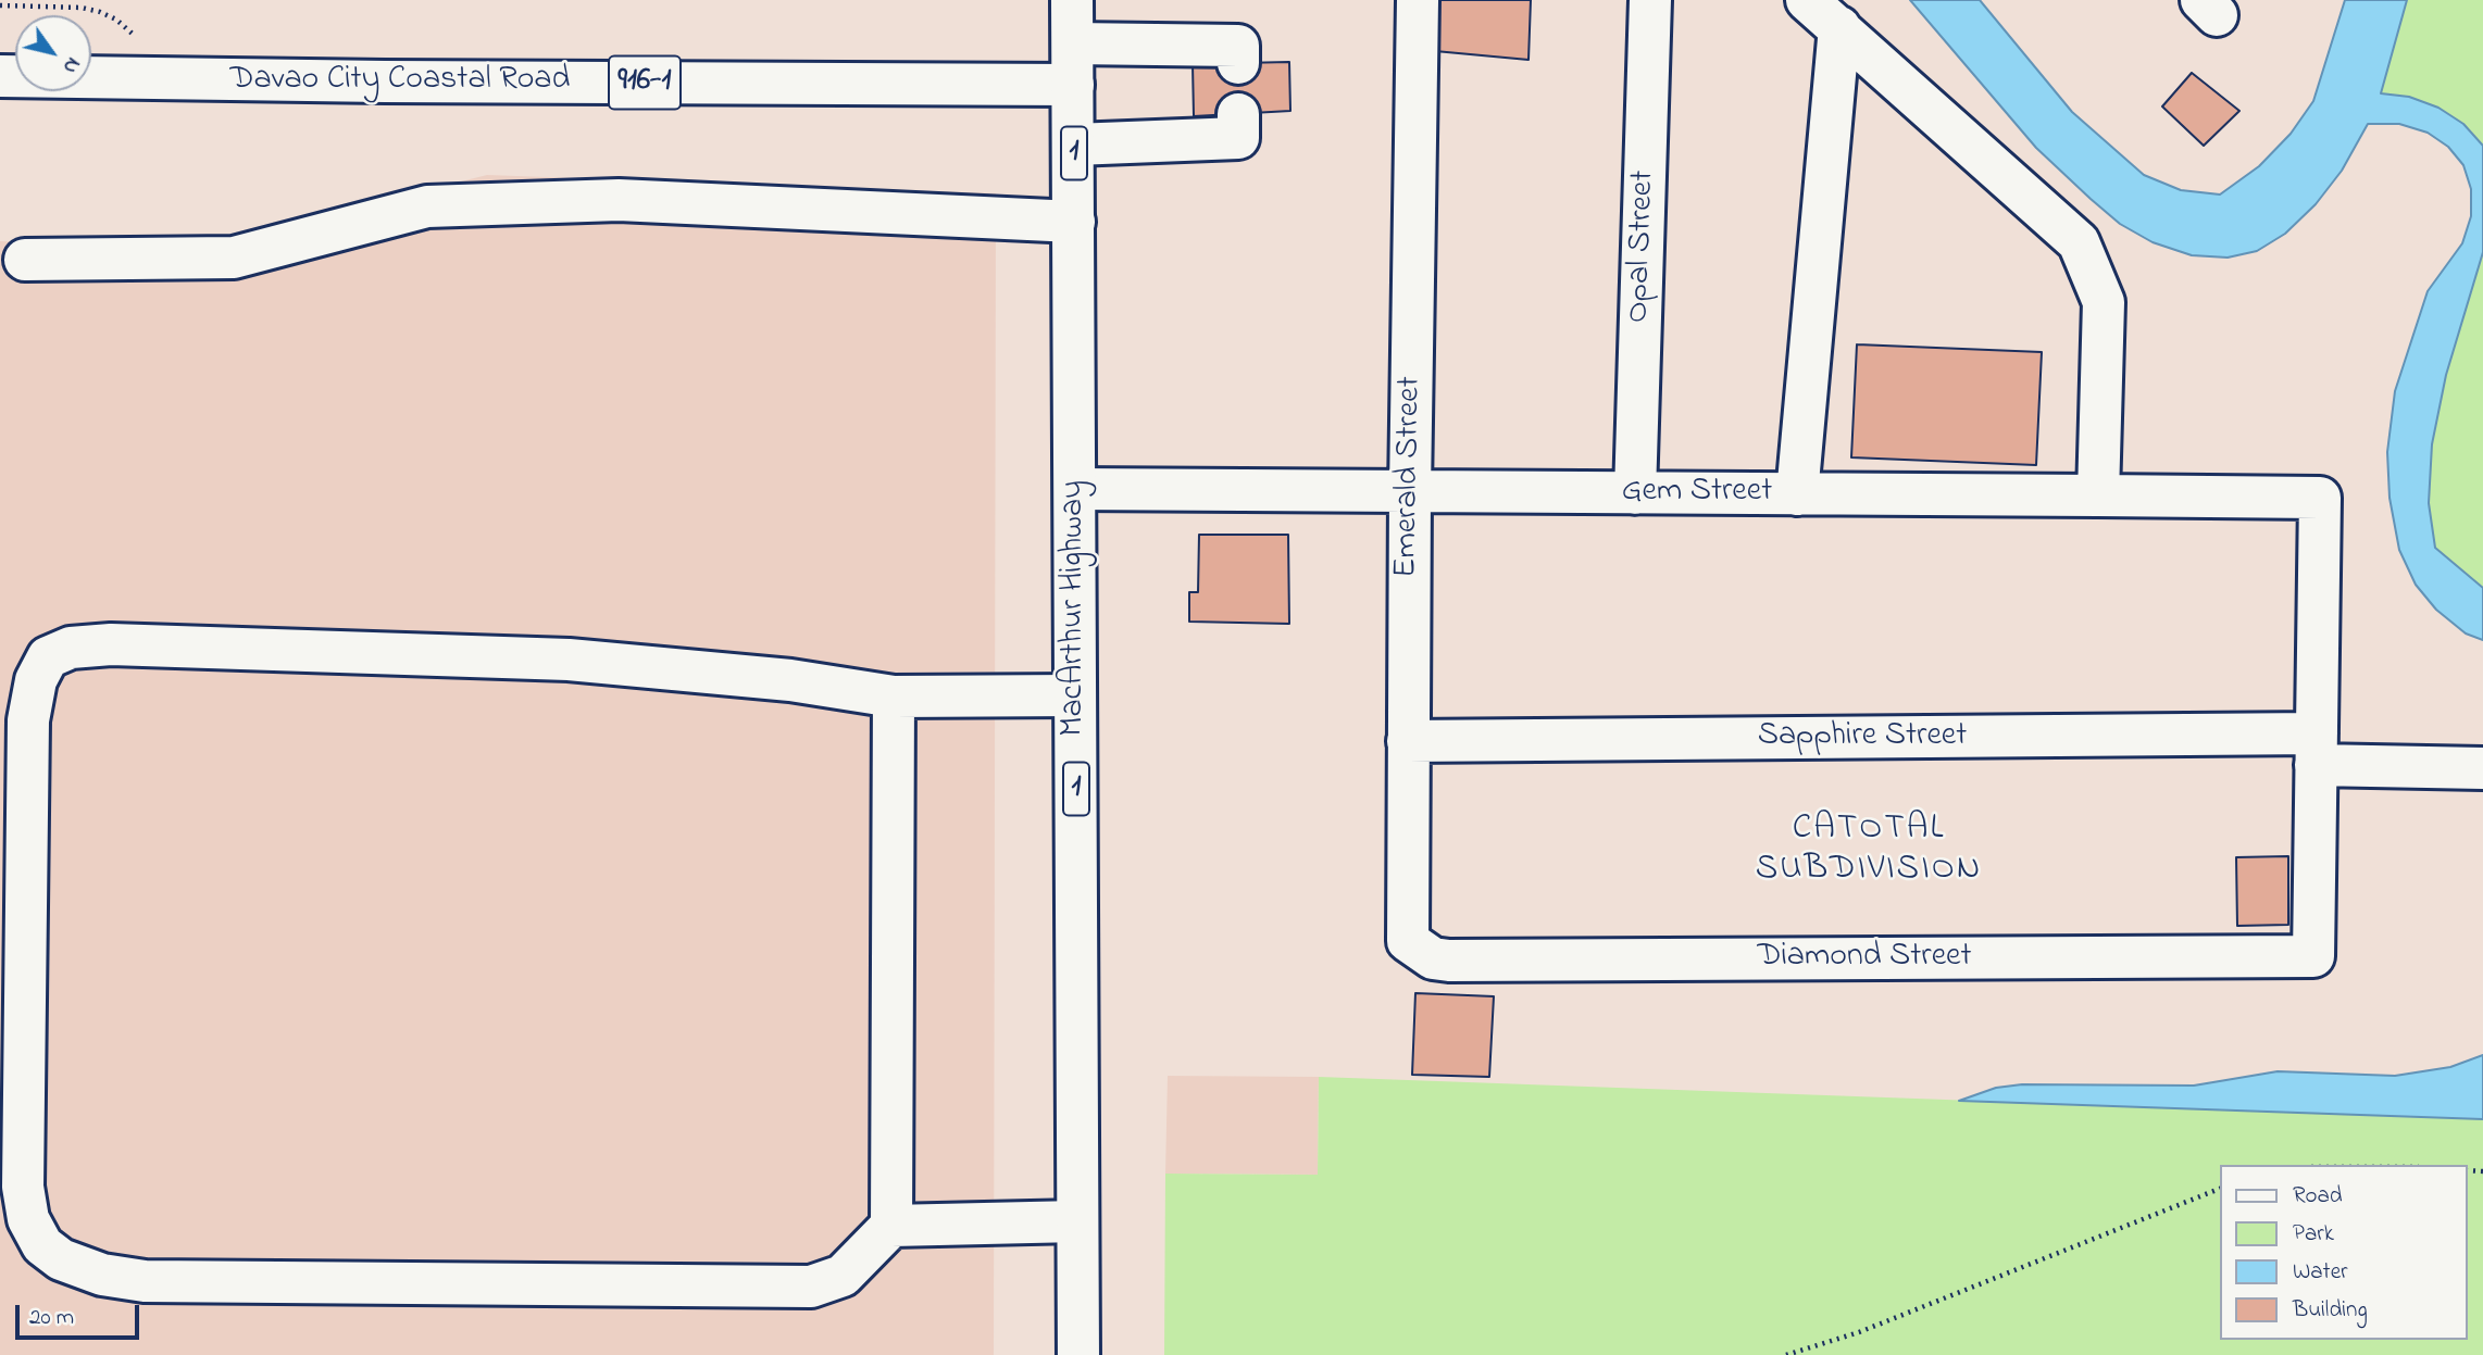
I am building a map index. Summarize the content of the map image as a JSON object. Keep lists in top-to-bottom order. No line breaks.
{"streets":{"main road":["Davao City Coastal Road","916-1","1","Opal Street","Emerald Street","Gem Street","MacArthur Highway","Sapphire Street","Diamond Street"]},"crossings":[["Davao City Coastal Road","MacArthur Highway"],["Opal Street","Gem Street"],["Emerald Street","Gem Street"],["Emerald Street","Sapphire Street"],["Emerald Street","Diamond Street"],["Gem Street","MacArthur Highway"],["Gem Street","Sapphire Street"],["Gem Street","Diamond Street"],["Sapphire Street","Diamond Street"]],"districts":["CATOTAL SUBDIVISION"],"legend":["Road","Park","Water","Building"],"scale_bar":"20 m","north":"bottom right"}
